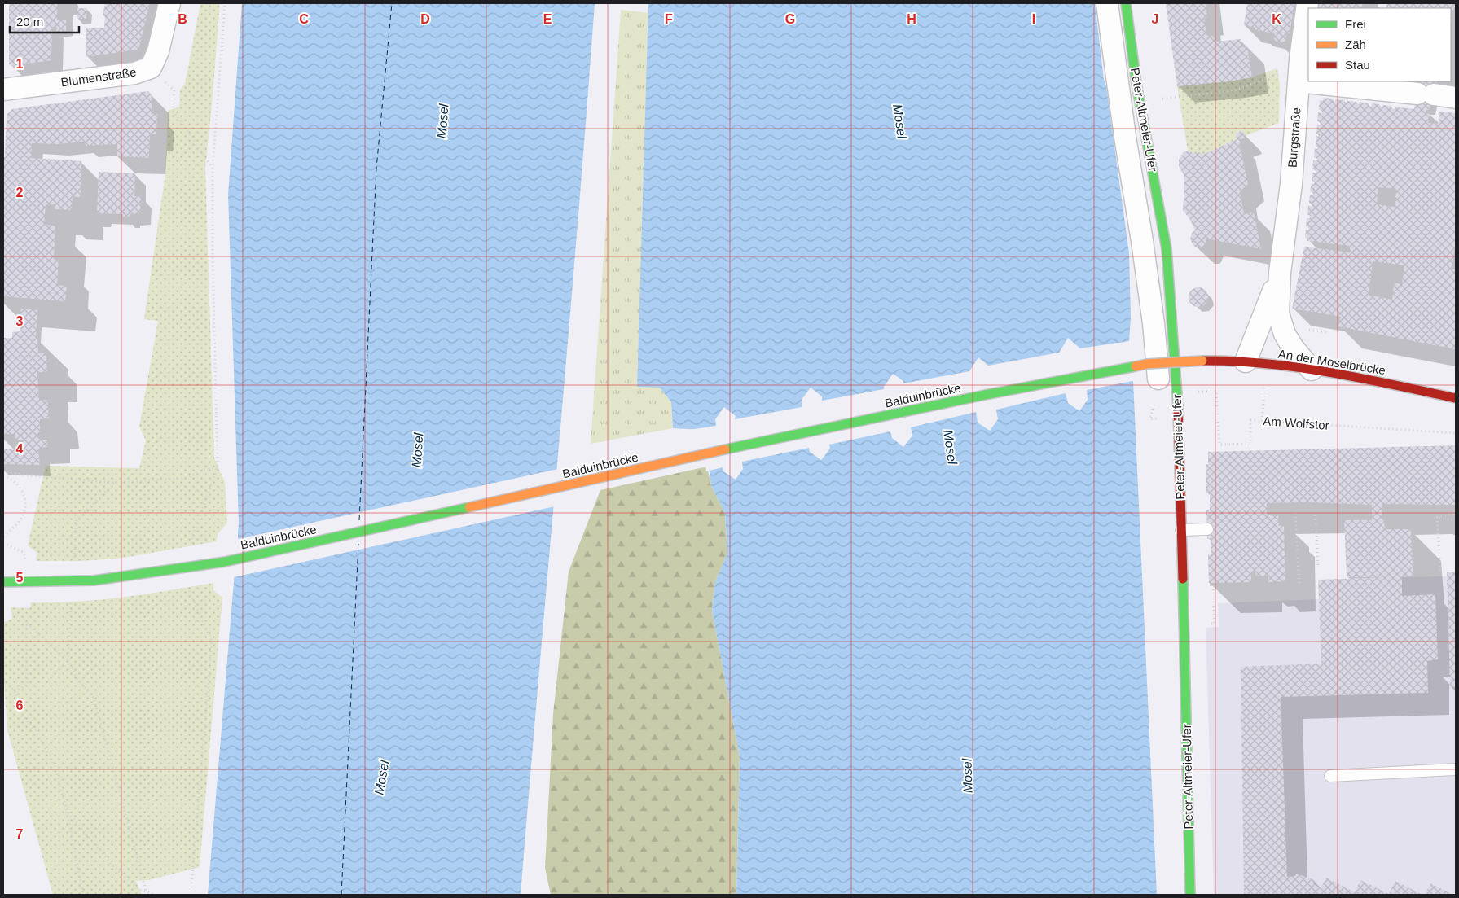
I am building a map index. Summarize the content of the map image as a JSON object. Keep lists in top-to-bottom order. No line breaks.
{"streets":{"street":["Blumenstraße","Peter-Altmeier-Ufer","Burgstraße","An der Moselbrücke","Balduinbrücke"],"path":["Am Wolfstor"]},"crossings":[["Burgstraße","An der Moselbrücke"],["An der Moselbrücke","Balduinbrücke"]],"water":["Mosel"],"legend":["Frei","Zäh","Stau"],"scale_bar":"20 m","grid":{"columns":["B","C","D","E","F","G","H","I","J","K"],"rows":["1","2","3","4","5","6","7"]}}
